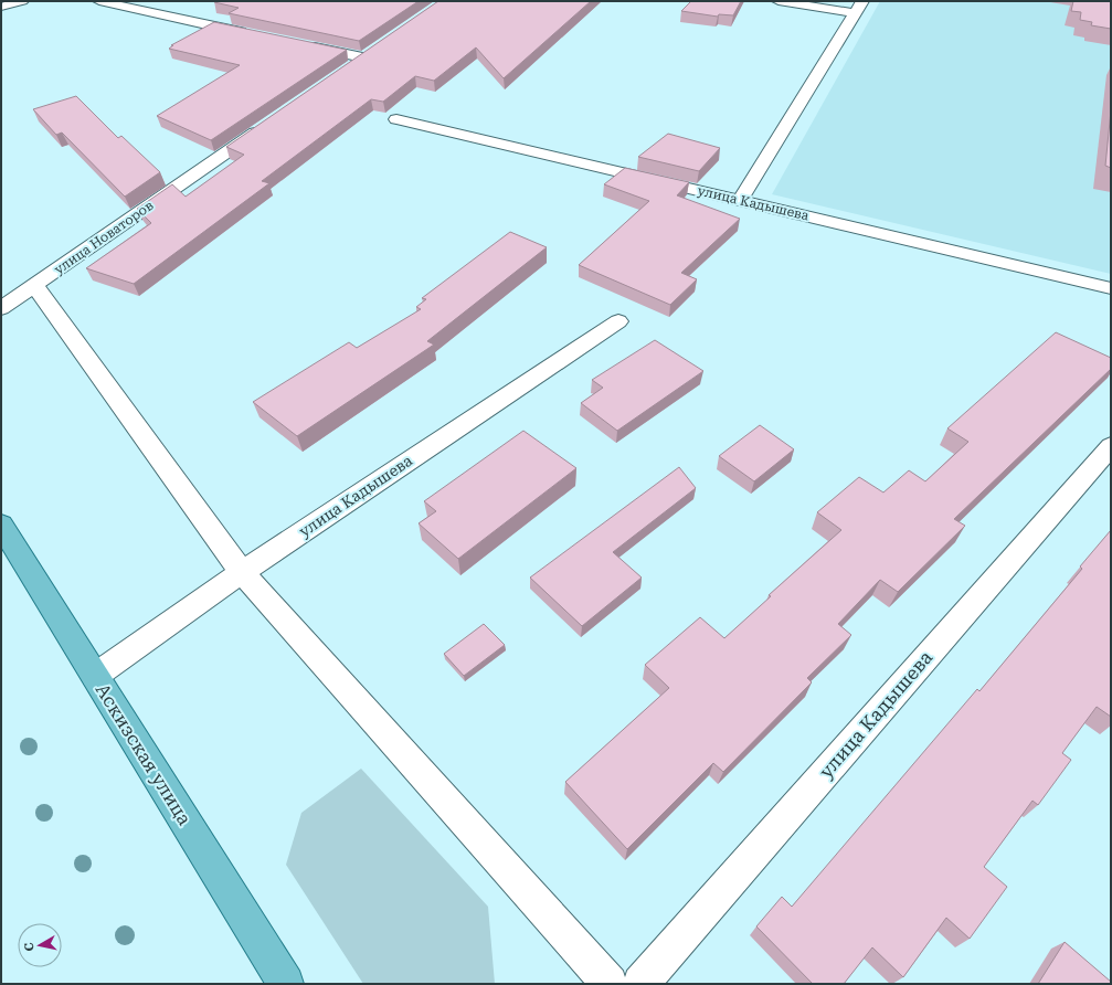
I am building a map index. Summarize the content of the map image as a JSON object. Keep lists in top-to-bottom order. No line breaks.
{"streets":{"main road":["Аскизская улица"],"street":["улица Кадышева","улица Новаторов"]},"crossings":[["улица Кадышева","Аскизская улица"]],"north":"left"}
